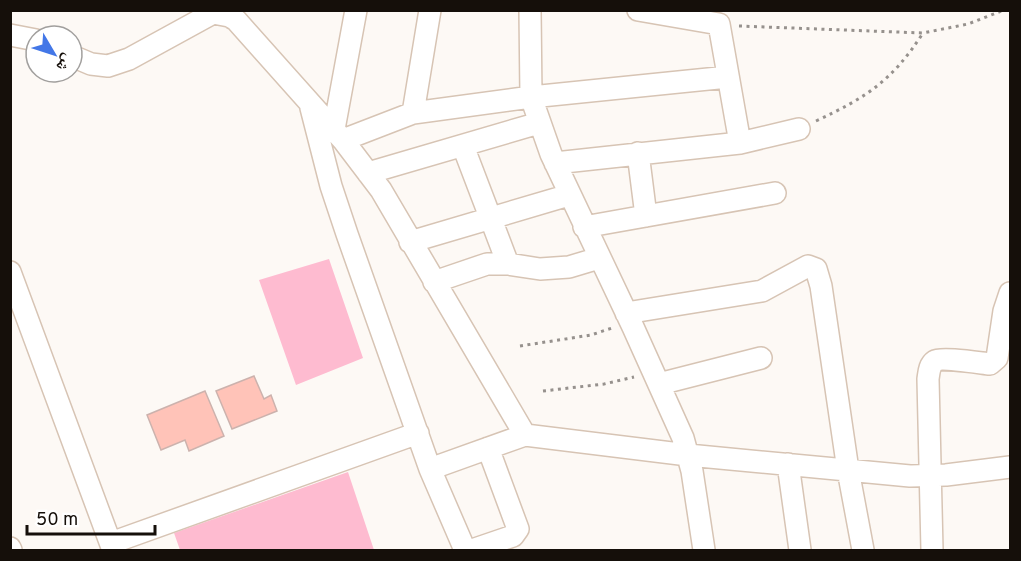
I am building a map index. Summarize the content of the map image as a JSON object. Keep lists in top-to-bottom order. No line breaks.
{"scale_bar":"50 m","north":"bottom right"}
